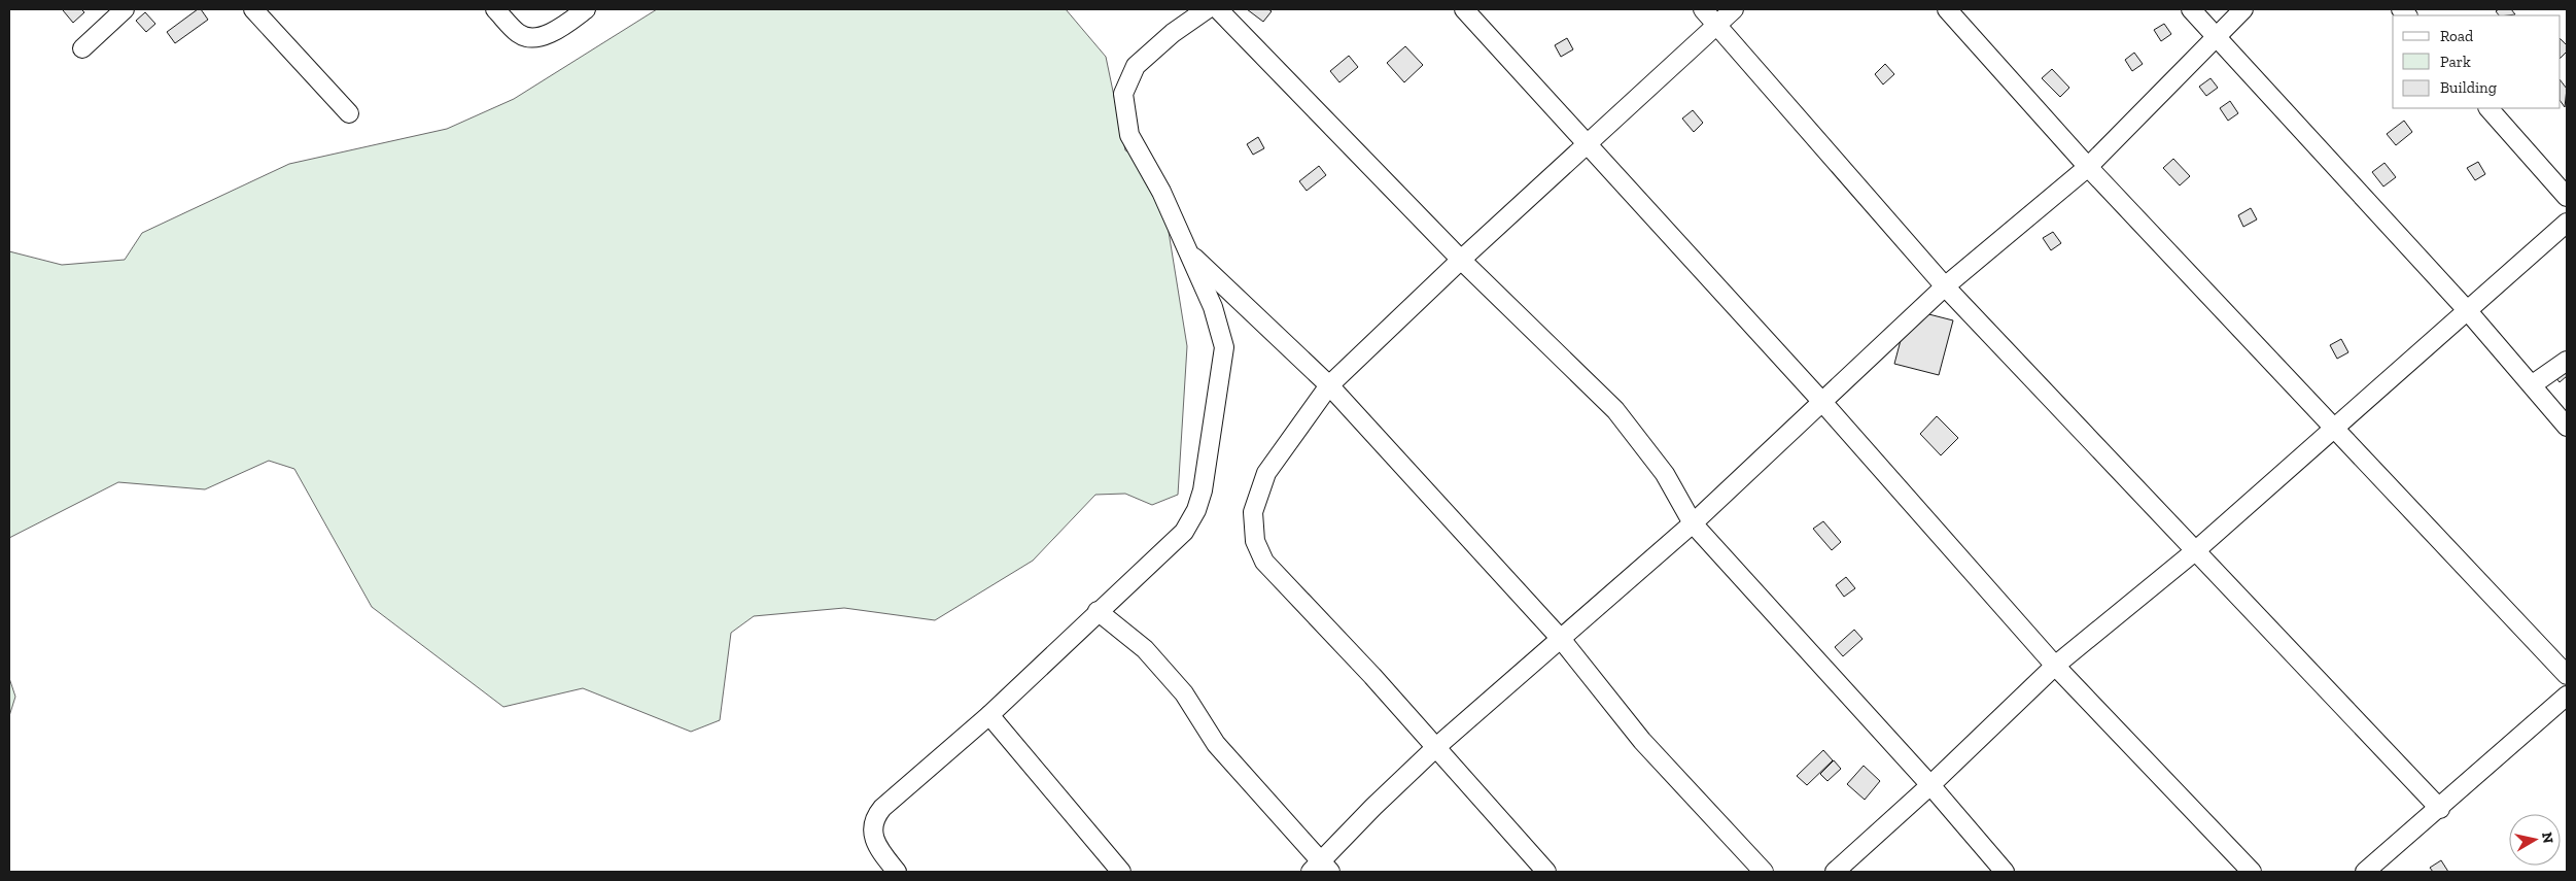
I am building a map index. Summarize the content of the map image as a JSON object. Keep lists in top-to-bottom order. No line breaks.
{"legend":["Road","Park","Building"],"north":"right"}
